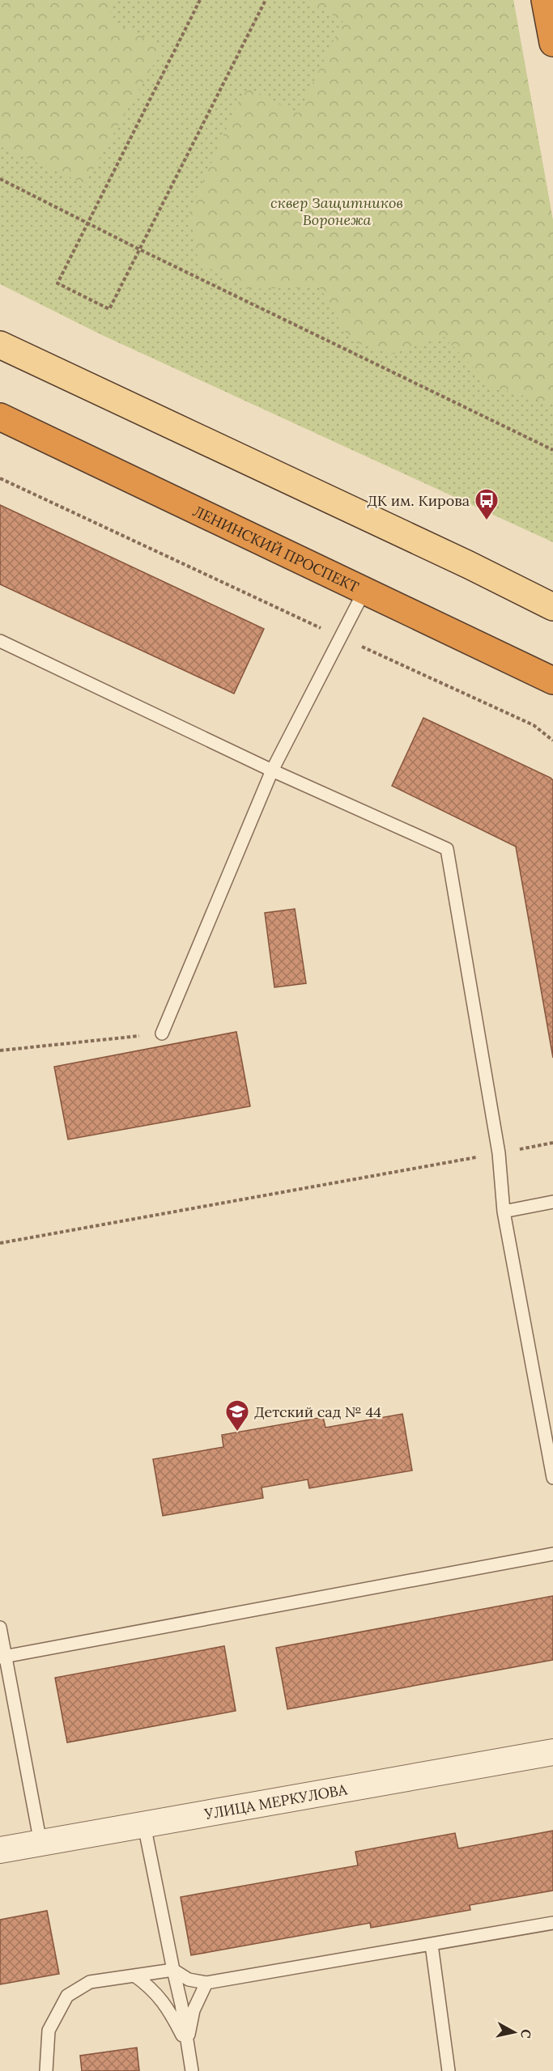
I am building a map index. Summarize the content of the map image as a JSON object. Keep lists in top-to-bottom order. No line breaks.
{"streets":{"highway":["ЛЕНИНСКИЙ ПРОСПЕКТ"],"street":["УЛИЦА МЕРКУЛОВА"]},"parks":["сквер Защитников Воронежа"],"places":{"bus stop":["ДК им. Кирова"],"school or university":["Детский сад № 44"]},"north":"right"}
